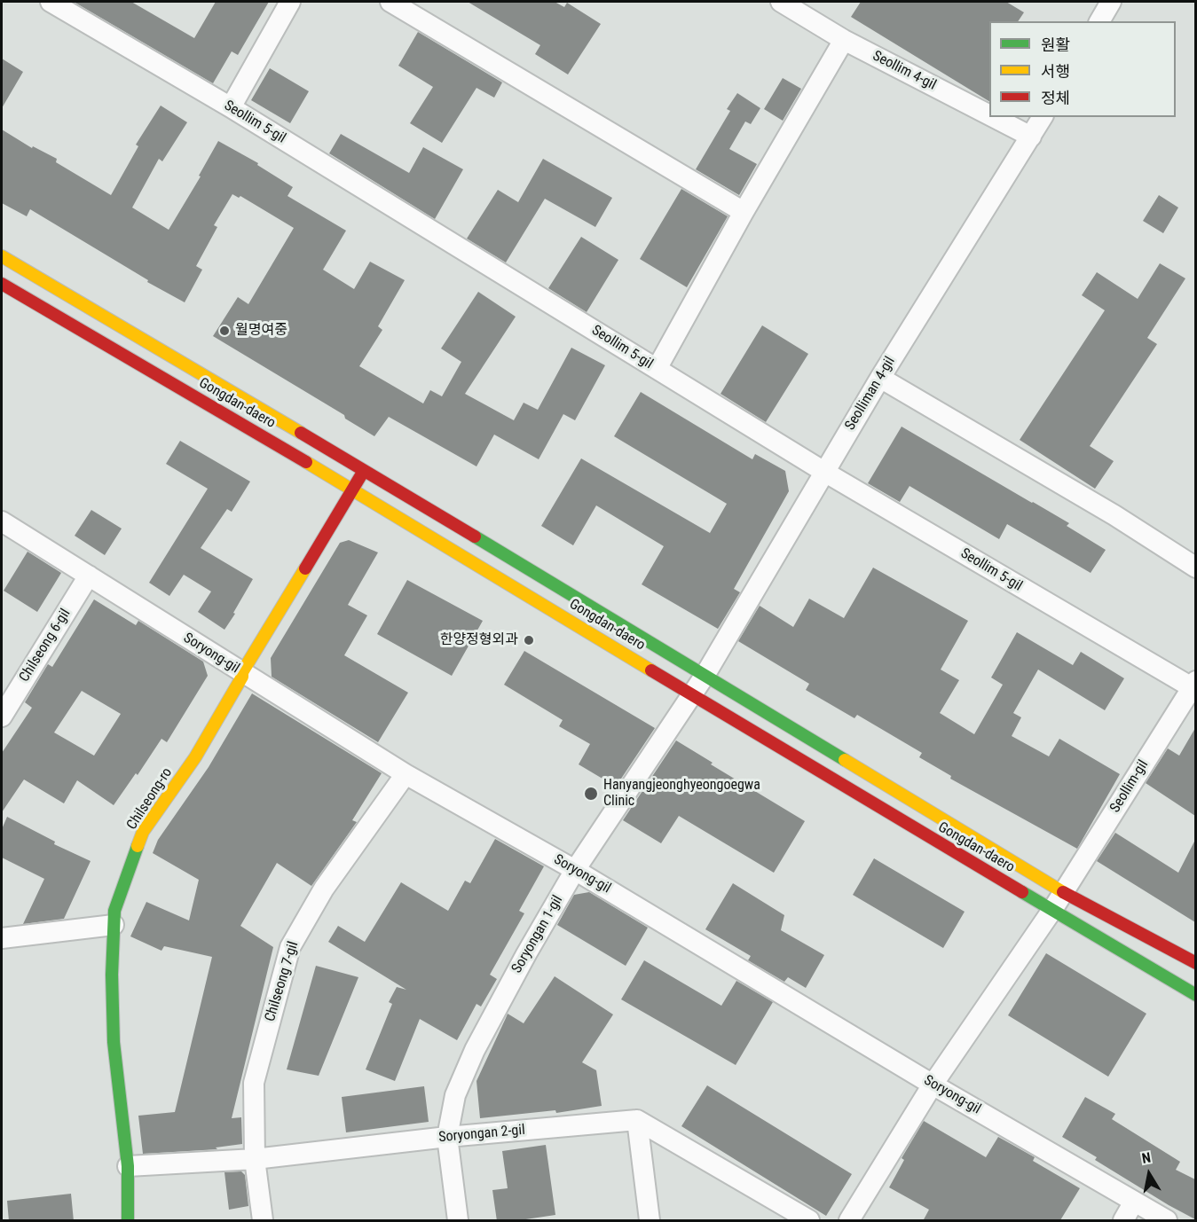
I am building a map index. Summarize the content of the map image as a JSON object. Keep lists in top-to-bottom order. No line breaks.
{"streets":{"street":["Seollim 4-gil","Seollim 5-gil","Seolliman 4-gil","Gongdan-daero","Chilseong 6-gil","Soryong-gil","Seollim-gil","Chilseong-ro","Soryongan 1-gil","Chilseong 7-gil","Soryongan 2-gil"]},"crossings":[["Seollim 4-gil","Seolliman 4-gil"],["Seollim 5-gil","Seolliman 4-gil"],["Seollim 5-gil","Seollim-gil"],["Seolliman 4-gil","Gongdan-daero"],["Seolliman 4-gil","Soryongan 1-gil"],["Gongdan-daero","Seollim-gil"],["Gongdan-daero","Chilseong-ro"],["Gongdan-daero","Soryongan 1-gil"],["Chilseong 6-gil","Soryong-gil"],["Soryong-gil","Seollim-gil"],["Soryong-gil","Chilseong-ro"],["Soryong-gil","Soryongan 1-gil"],["Soryong-gil","Chilseong 7-gil"],["Chilseong-ro","Soryongan 2-gil"],["Soryongan 1-gil","Soryongan 2-gil"],["Chilseong 7-gil","Soryongan 2-gil"]],"places":["월명여중","한양정형외과","Hanyangjeonghyeongoegwa Clinic"],"legend":["원활","서행","정체"],"north":"top"}
